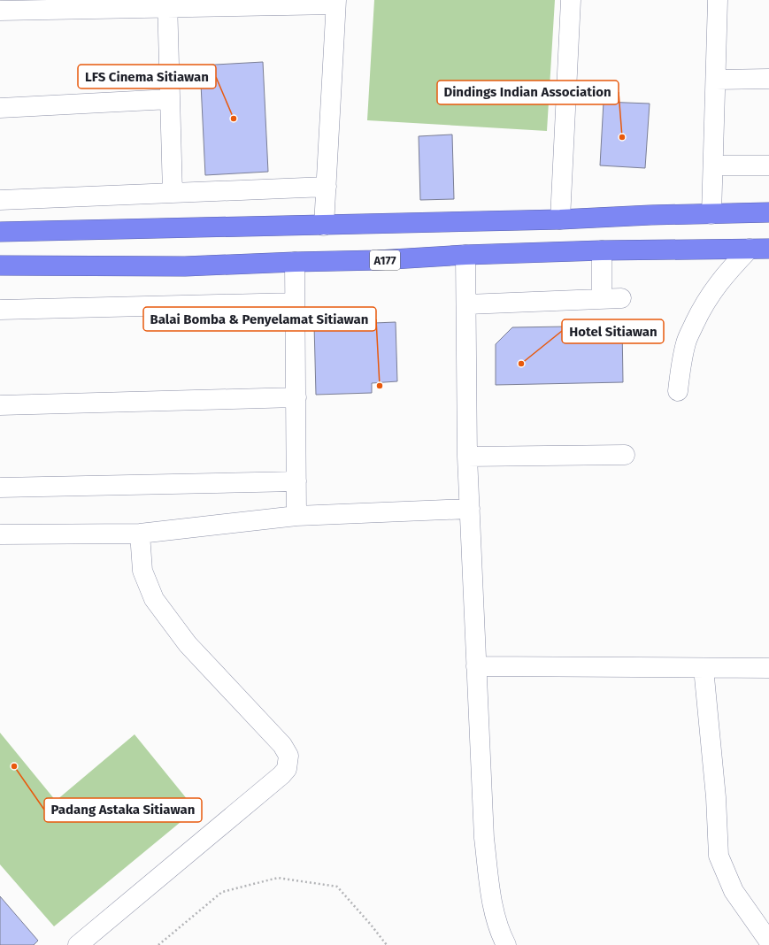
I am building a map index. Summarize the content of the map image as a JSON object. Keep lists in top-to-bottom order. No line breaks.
{"streets":{"highway":["A177"]},"places":["LFS Cinema Sitiawan","Dindings Indian Association","Hotel Sitiawan","Balai Bomba & Penyelamat Sitiawan","Padang Astaka Sitiawan"]}
